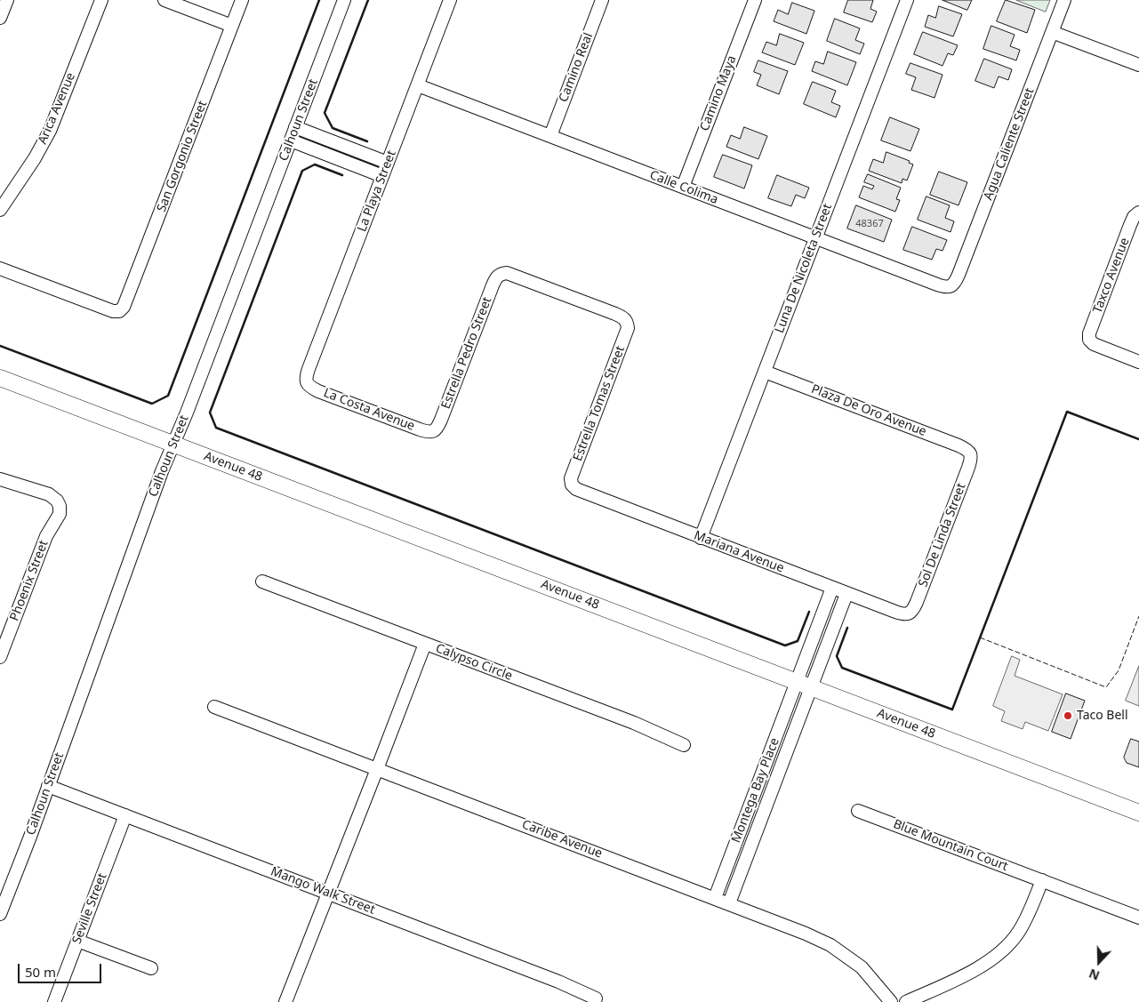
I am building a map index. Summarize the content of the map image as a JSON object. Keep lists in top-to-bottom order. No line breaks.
{"streets":{"main road":["Avenue 48"],"street":["Camino Real","Camino Maya","Arica Avenue","Calhoun Street","Agua Caliente Street","San Gorgonio Street","Calle Colima","La Playa Street","Luna De Nicoleta Street","Taxco Avenue","Estrella Pedro Street","Estrella Tomas Street","La Costa Avenue","Plaza De Oro Avenue","Sol De Linda Street","Mariana Avenue","Phoenix Street","Calypso Circle","Montega Bay Place","Caribe Avenue","Blue Mountain Court","Mango Walk Street","Seville Street"]},"crossings":[["Camino Real","Calle Colima"],["Camino Maya","Calle Colima"],["Calhoun Street","Avenue 48"],["Calhoun Street","Mango Walk Street"],["Agua Caliente Street","Calle Colima"],["Calle Colima","La Playa Street"],["Calle Colima","Luna De Nicoleta Street"],["La Playa Street","La Costa Avenue"],["Luna De Nicoleta Street","Plaza De Oro Avenue"],["Luna De Nicoleta Street","Mariana Avenue"],["Estrella Pedro Street","Estrella Tomas Street"],["Estrella Pedro Street","La Costa Avenue"],["Estrella Tomas Street","Mariana Avenue"],["Plaza De Oro Avenue","Sol De Linda Street"],["Avenue 48","Montega Bay Place"],["Sol De Linda Street","Mariana Avenue"],["Montega Bay Place","Caribe Avenue"],["Mango Walk Street","Seville Street"]],"places":["Taco Bell"],"house_numbers":["48367"],"scale_bar":"50 m","north":"bottom"}
